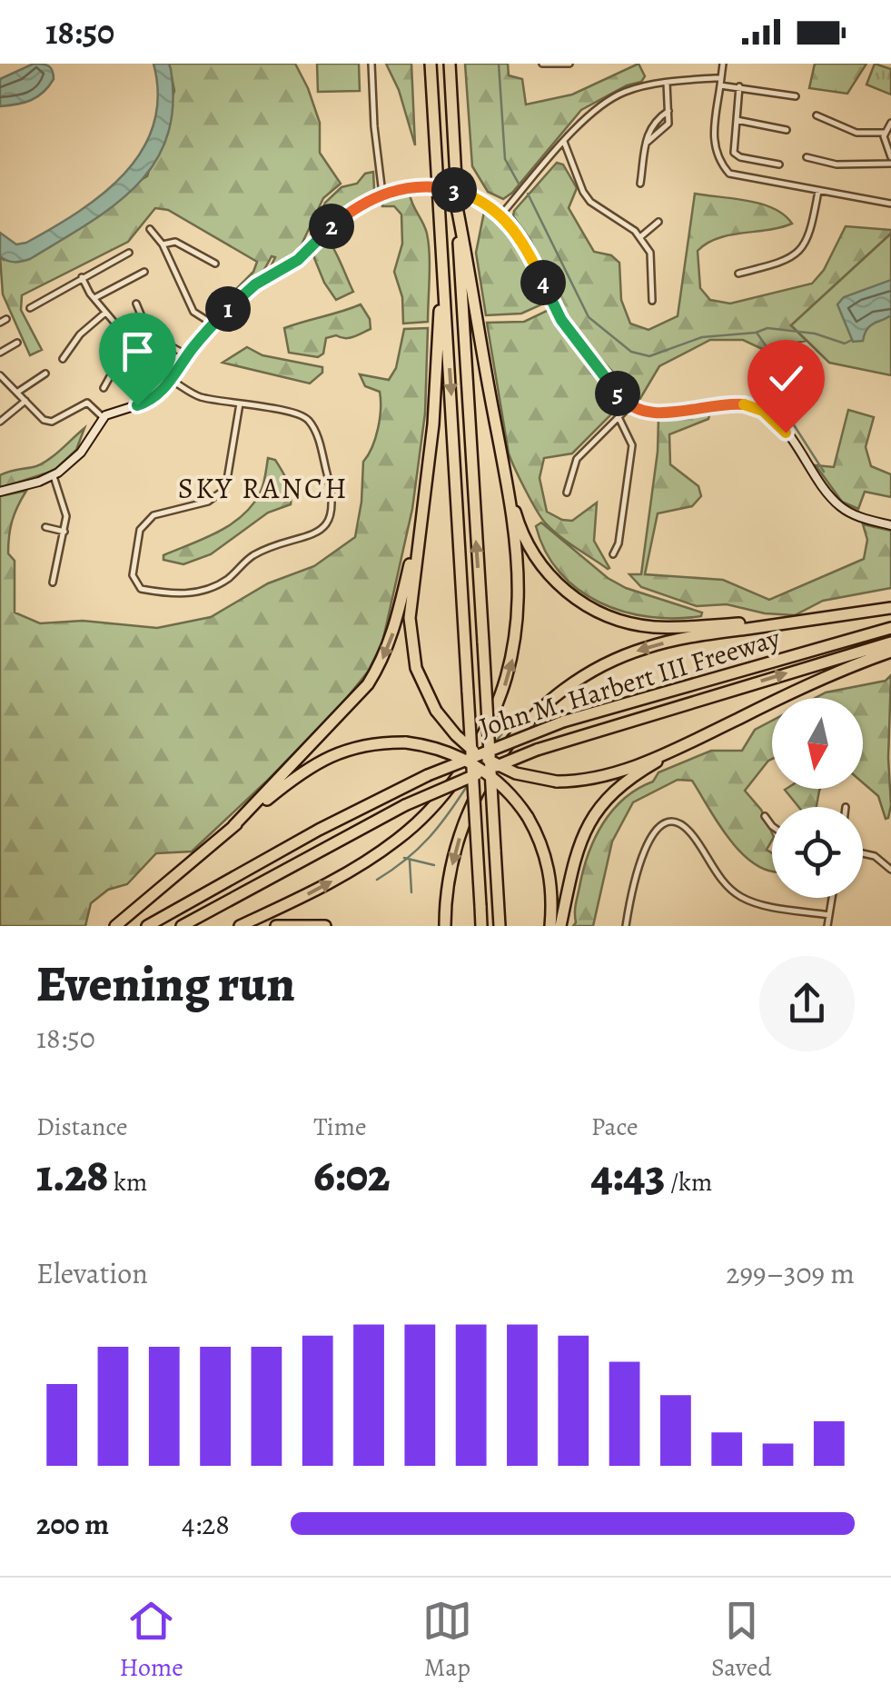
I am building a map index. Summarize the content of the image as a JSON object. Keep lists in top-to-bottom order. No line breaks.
{"streets":{"highway":["John M. Harbert III Freeway"]},"districts":["SKY RANCH"],"north":"bottom","page":{"status":"18:50","pins":["3","2","4","1","5"],"heading":["Evening run","18:50"],"stats":[["Distance","1.28 km"],["Time","6:02"],["Pace","4:43 /km"]],"chart":["Elevation","299–309 m"],"list":[{"name":"200 m","note":"4:28"}],"tabs":["Home","Map","Saved"]}}
